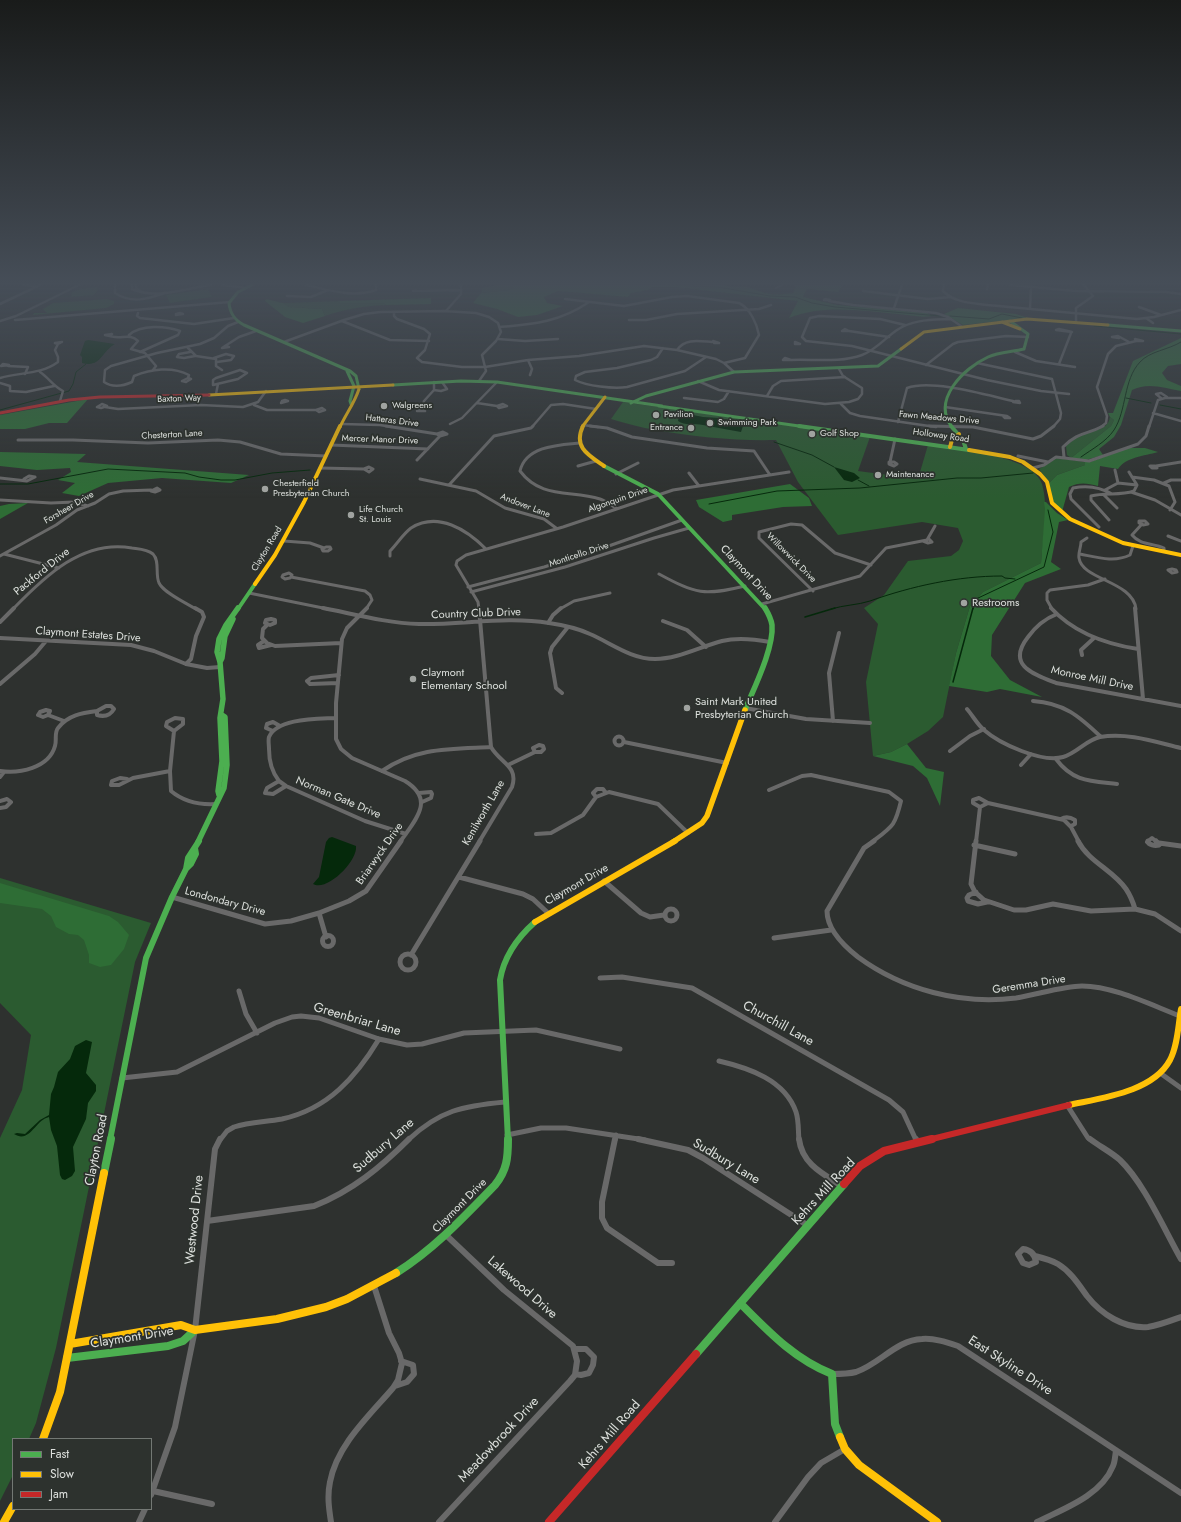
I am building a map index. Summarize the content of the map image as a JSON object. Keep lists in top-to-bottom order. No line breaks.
{"streets":{"main road":["Holloway Road","Clayton Road","Claymont Drive","Kehrs Mill Road","East Skyline Drive"],"street":["Baxton Way","Fawn Meadows Drive","Hatteras Drive","Chesterton Lane","Mercer Manor Drive","Algonquin Drive","Andover Lane","Forsheer Drive","Monticello Drive","Willowwick Drive","Packford Drive","Country Club Drive","Claymont Estates Drive","Monroe Mill Drive","Norman Gate Drive","Kenilworth Lane","Briarwyck Drive","Londondary Drive","Geremma Drive","Greenbriar Lane","Churchill Lane","Sudbury Lane","Westwood Drive","Lakewood Drive","Meadowbrook Drive"]},"crossings":[["Hatteras Drive","Mercer Manor Drive"],["Hatteras Drive","Clayton Road"],["Chesterton Lane","Clayton Road"],["Mercer Manor Drive","Clayton Road"],["Algonquin Drive","Andover Lane"],["Algonquin Drive","Monticello Drive"],["Algonquin Drive","Claymont Drive"],["Clayton Road","Claymont Drive"],["Clayton Road","Country Club Drive"],["Clayton Road","Claymont Estates Drive"],["Clayton Road","Londondary Drive"],["Clayton Road","Greenbriar Lane"],["Monticello Drive","Claymont Drive"],["Packford Drive","Claymont Estates Drive"],["Claymont Drive","Country Club Drive"],["Claymont Drive","Greenbriar Lane"],["Claymont Drive","Sudbury Lane"],["Claymont Drive","Westwood Drive"],["Claymont Drive","Lakewood Drive"],["Country Club Drive","Briarwyck Drive"],["Norman Gate Drive","Briarwyck Drive"],["Briarwyck Drive","Londondary Drive"],["Geremma Drive","Kehrs Mill Road"],["Greenbriar Lane","Westwood Drive"],["Churchill Lane","Kehrs Mill Road"],["Sudbury Lane","Kehrs Mill Road"],["Sudbury Lane","Westwood Drive"],["Kehrs Mill Road","East Skyline Drive"],["Lakewood Drive","Meadowbrook Drive"]],"places":["Walgreens","Pavilion","Swimming Park","Entrance","Golf Shop","Maintenance","Chesterfield Presbyterian Church","Life Church St. Louis","Restrooms","Claymont Elementary School","Saint Mark United Presbyterian Church"],"legend":["Fast","Slow","Jam"]}
